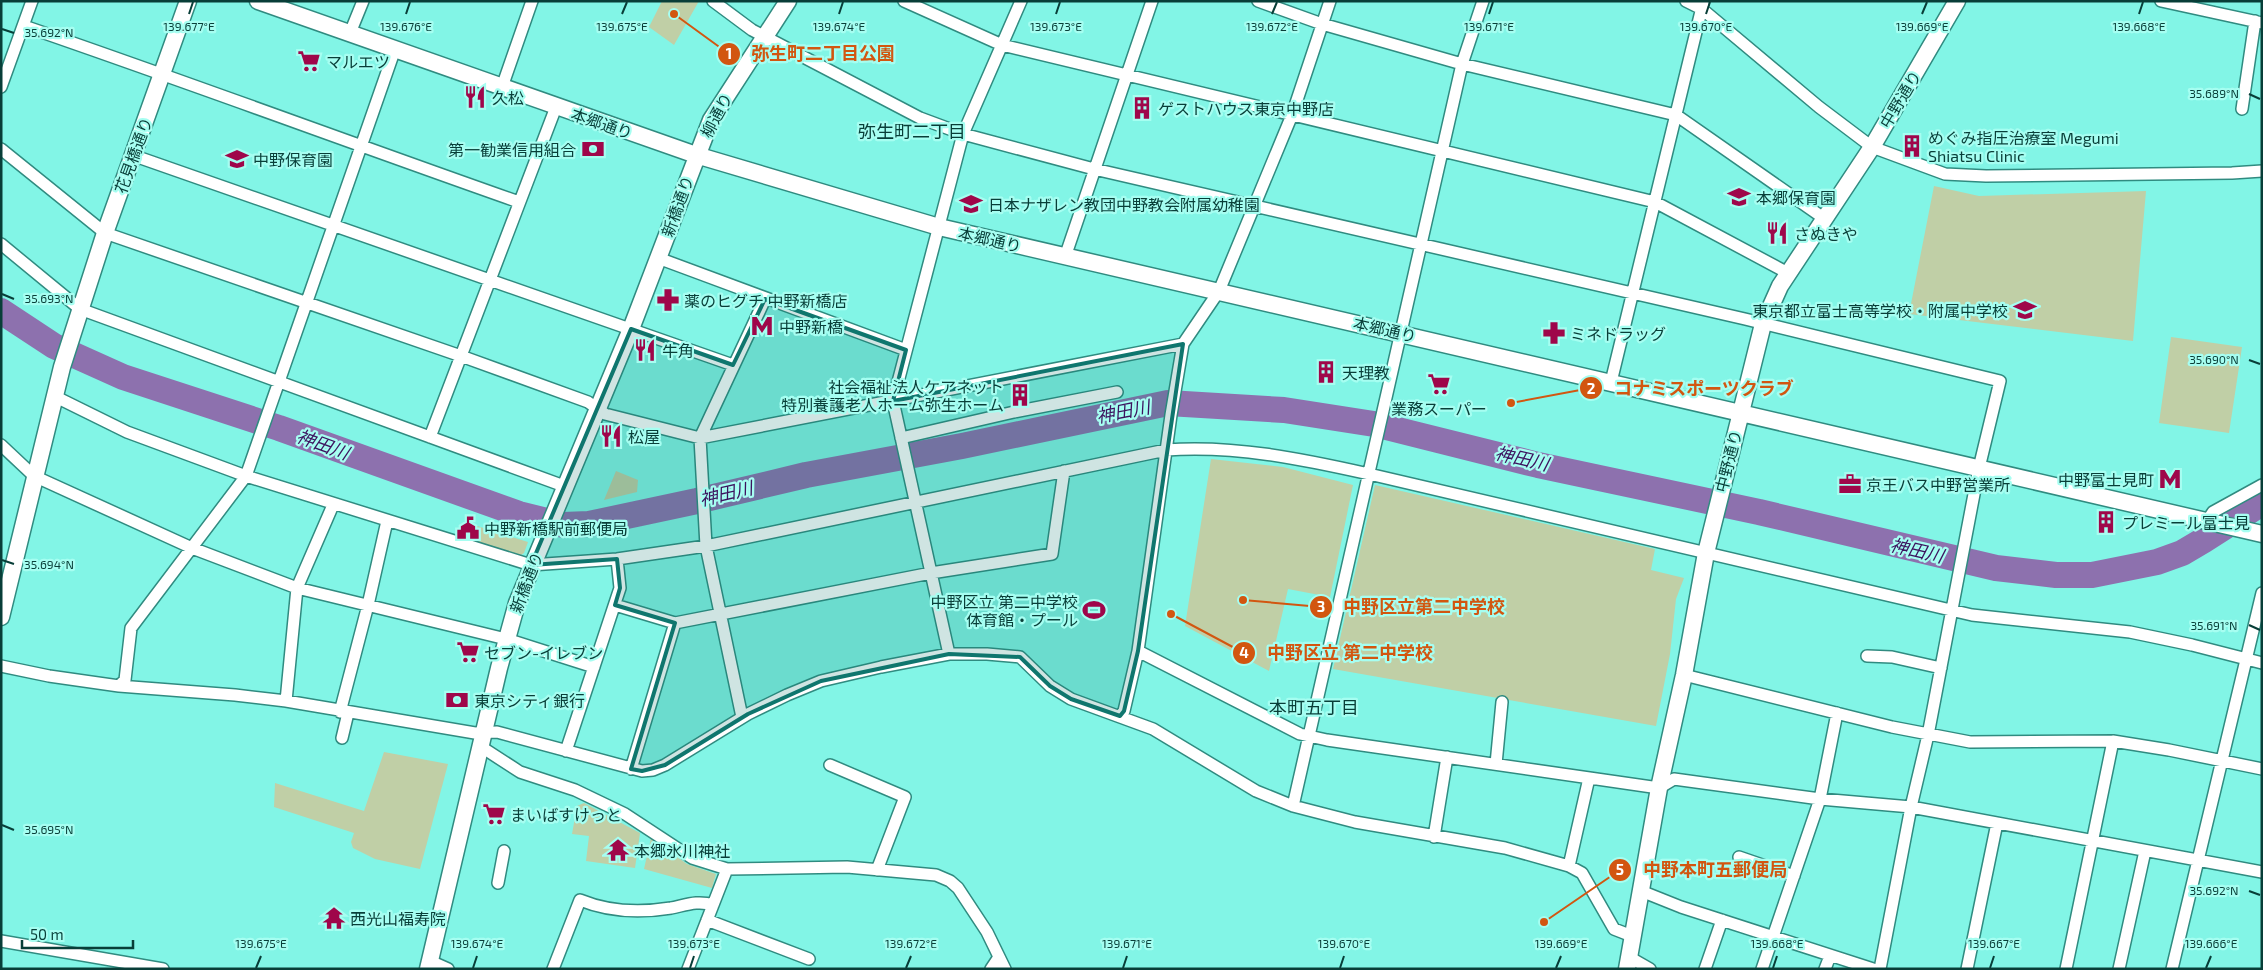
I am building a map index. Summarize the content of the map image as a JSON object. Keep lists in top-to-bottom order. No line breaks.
{"streets":{"street":["中野通り","柳通り","本郷通り","花見橋通り","新橋通り"]},"crossings":[["中野通り","本郷通り"],["柳通り","本郷通り"],["柳通り","新橋通り"],["本郷通り","新橋通り"]],"districts":["弥生町二丁目","本町五丁目"],"water":["神田川"],"places":{"other":["弥生町二丁目公園","コナミスポーツクラブ","中野区立第二中学校","中野区立 第二中学校","中野本町五郵便局"],"supermarket":["マルエツ","業務スーパー","セブン-イレブン","まいばすけっと"],"restaurant":["久松","さぬきや","牛角","松屋"],"building":["ゲストハウス東京中野店","めぐみ指圧治療室 Megumi Shiatsu Clinic","天理教","社会福祉法人ケアネット 特別養護老人ホーム弥生ホーム","プレミール富士見"],"bank":["第一勧業信用組合","東京シティ銀行"],"school or university":["中野保育園","本郷保育園","日本ナザレン教団中野教会附属幼稚園","東京都立富士高等学校・附属中学校"],"pharmacy":["薬のヒグチ 中野新橋店","ミネドラッグ"],"metro station":["中野新橋","中野富士見町"],"office":["京王バス中野営業所"],"public building":["中野新橋駅前郵便局"],"sports":["中野区立 第二中学校 体育館・プール"],"temple":["本郷氷川神社","西光山福寿院"]},"scale_bar":"50 m","coordinates":["139.677°E","139.676°E","139.675°E","139.674°E","139.673°E","139.672°E","139.671°E","139.670°E","139.669°E","139.668°E","35.692°N","35.689°N","35.693°N","35.690°N","35.694°N","35.691°N","35.695°N","139.667°E","139.666°E"]}
